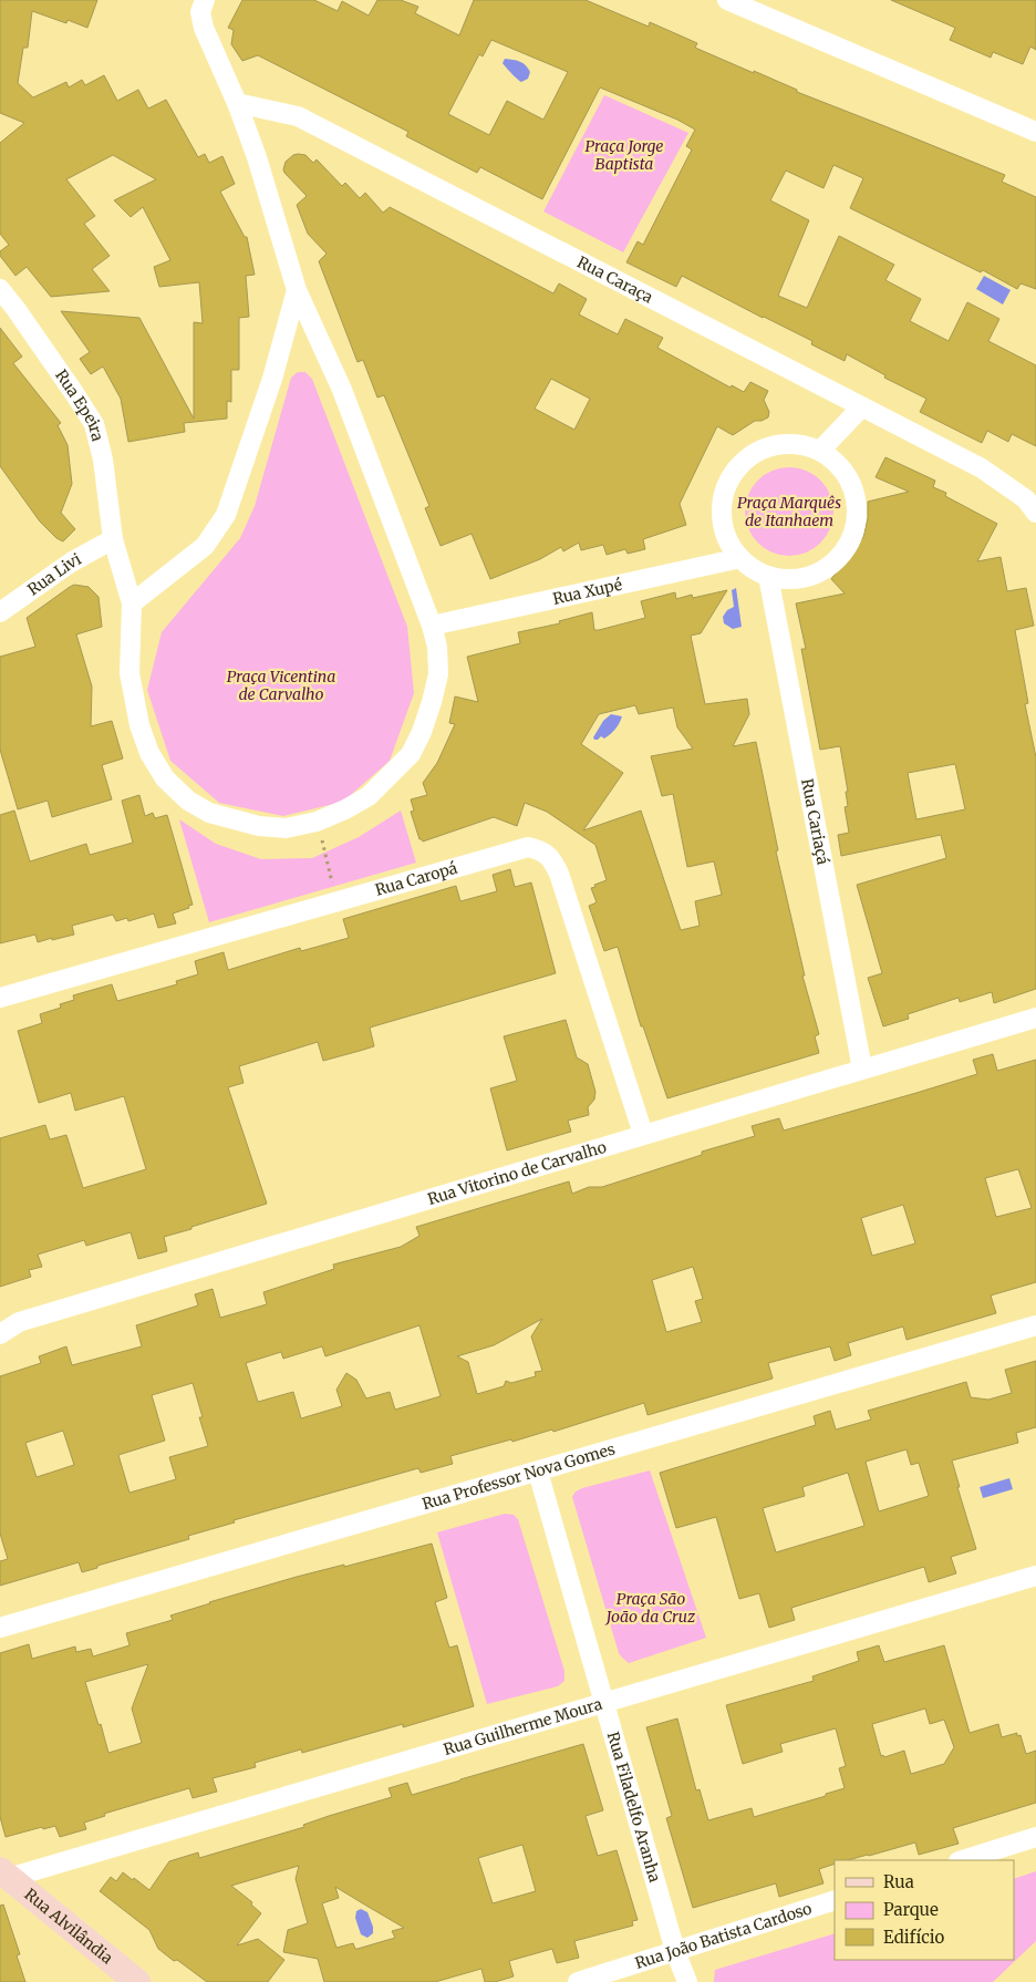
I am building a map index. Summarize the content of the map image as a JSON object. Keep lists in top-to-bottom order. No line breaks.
{"streets":{"street":["Rua Caraça","Rua Epeira","Rua Livi","Rua Xupé","Rua Cariaçá","Rua Caropá","Rua Vitorino de Carvalho","Rua Professor Nova Gomes","Rua Guilherme Moura","Rua Filadelfo Aranha","Rua Alvilândia","Rua João Batista Cardoso"]},"crossings":[["Rua Epeira","Rua Livi"],["Rua Xupé","Rua Cariaçá"],["Rua Cariaçá","Rua Vitorino de Carvalho"],["Rua Caropá","Rua Vitorino de Carvalho"],["Rua Professor Nova Gomes","Rua Filadelfo Aranha"],["Rua Guilherme Moura","Rua Filadelfo Aranha"],["Rua Guilherme Moura","Rua Alvilândia"],["Rua Filadelfo Aranha","Rua João Batista Cardoso"]],"parks":["Praça Jorge Baptista","Praça Marquês de Itanhaem","Praça Vicentina de Carvalho","Praça São João da Cruz"],"legend":["Rua","Parque","Edifício"]}
